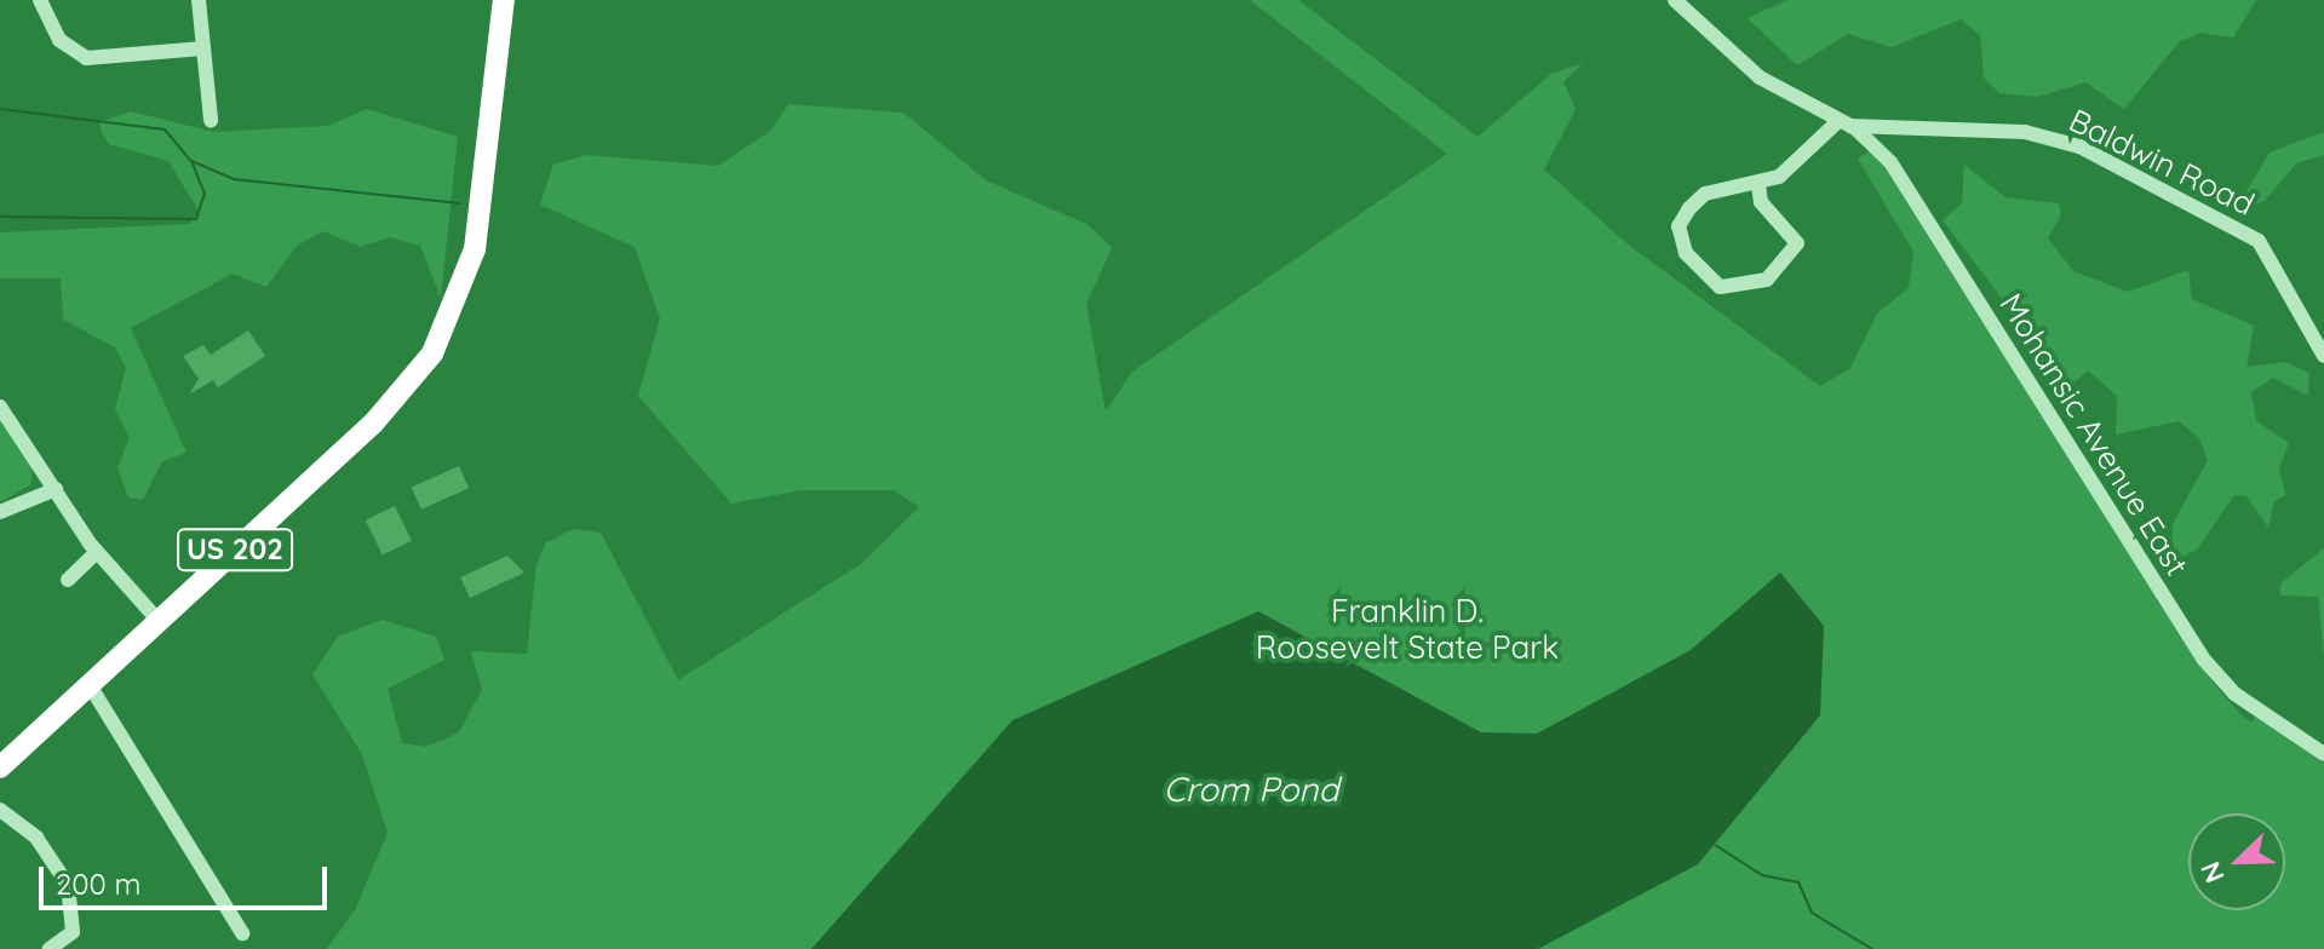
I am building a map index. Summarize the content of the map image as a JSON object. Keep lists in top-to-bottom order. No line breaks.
{"streets":{"highway":["US 202"],"street":["Baldwin Road","Mohansic Avenue East"]},"crossings":[["Baldwin Road","Mohansic Avenue East"]],"water":["Crom Pond"],"parks":["Franklin D. Roosevelt State Park"],"scale_bar":"200 m","north":"bottom left"}
